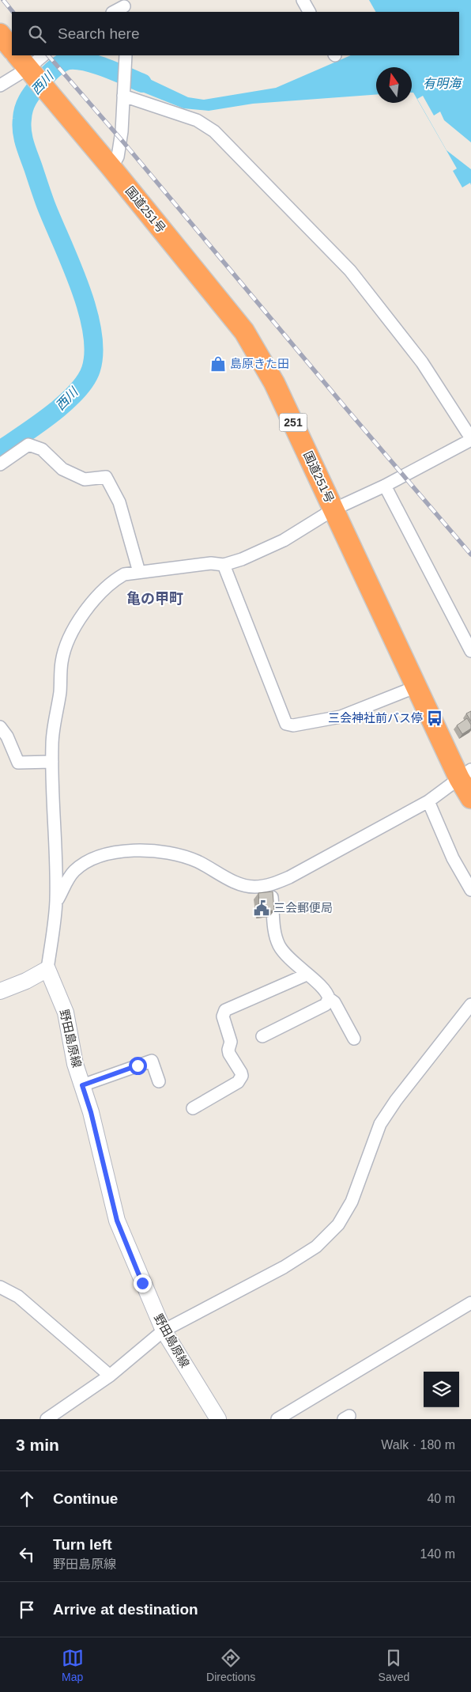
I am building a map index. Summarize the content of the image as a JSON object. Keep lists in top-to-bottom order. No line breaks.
{"streets":{"highway":["国道251号","251"],"main road":["野田島原線"]},"districts":["亀の甲町"],"water":["西川","有明海"],"places":{"shop":["島原きた田"],"bus stop":["三会神社前バス停"],"public building":["三会郵便局"]},"north":"top","page":{"search":"Search here","heading":["3 min","Walk · 180 m"],"list":[["Continue","40 m"],["Turn left","野田島原線","140 m"],"Arrive at destination"],"nav":["Map","Directions","Saved"]}}
